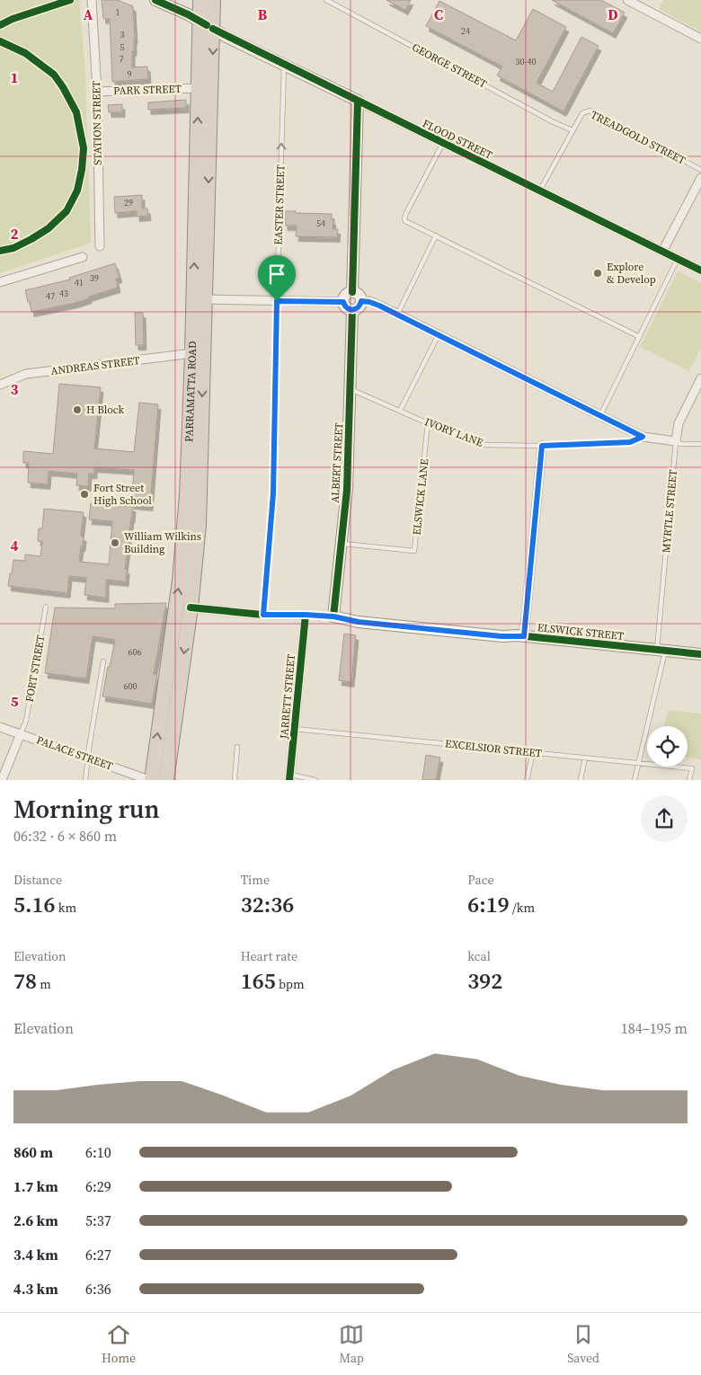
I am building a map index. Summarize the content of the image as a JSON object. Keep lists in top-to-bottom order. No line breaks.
{"streets":{"highway":["PARRAMATTA ROAD"],"street":["PARK STREET","STATION STREET","FLOOD STREET","ANDREAS STREET","ALBERT STREET","MYRTLE STREET","ELSWICK STREET","FORT STREET","JARRETT STREET","PALACE STREET"],"lane":["GEORGE STREET","TREADGOLD STREET","EASTER STREET","IVORY LANE","ELSWICK LANE","EXCELSIOR STREET"]},"crossings":[["GEORGE STREET","TREADGOLD STREET"],["PARK STREET","STATION STREET"],["PARK STREET","PARRAMATTA ROAD"],["TREADGOLD STREET","FLOOD STREET"],["FLOOD STREET","EASTER STREET"],["FLOOD STREET","PARRAMATTA ROAD"],["EASTER STREET","ELSWICK STREET"],["ANDREAS STREET","PARRAMATTA ROAD"],["PARRAMATTA ROAD","ELSWICK STREET"],["PARRAMATTA ROAD","PALACE STREET"],["IVORY LANE","ALBERT STREET"],["IVORY LANE","ELSWICK LANE"],["ALBERT STREET","ELSWICK LANE"],["ALBERT STREET","ELSWICK STREET"],["MYRTLE STREET","ELSWICK STREET"],["MYRTLE STREET","EXCELSIOR STREET"],["ELSWICK STREET","JARRETT STREET"],["FORT STREET","PALACE STREET"],["JARRETT STREET","EXCELSIOR STREET"]],"one_way":["EASTER STREET"],"places":["Explore & Develop","H Block","Fort Street High School","William Wilkins Building"],"house_numbers":["1","24","3","5","7","30-40","9","29","54","39","41","43","47","606","600"],"page":{"heading":["Morning run","06:32 · 6 × 860 m"],"stats":[["Distance","5.16 km"],["Time","32:36"],["Pace","6:19 /km"],["Elevation","78 m"],["Heart rate","165 bpm"],["kcal","392"]],"chart":["Elevation","184–195 m"],"list":[{"name":"860 m","note":"6:10"},{"name":"1.7 km","note":"6:29"},{"name":"2.6 km","note":"5:37"},{"name":"3.4 km","note":"6:27"},{"name":"4.3 km","note":"6:36"}],"tabs":["Home","Map","Saved"]},"grid":{"columns":["A","B","C","D"],"rows":["1","2","3","4","5"]}}
